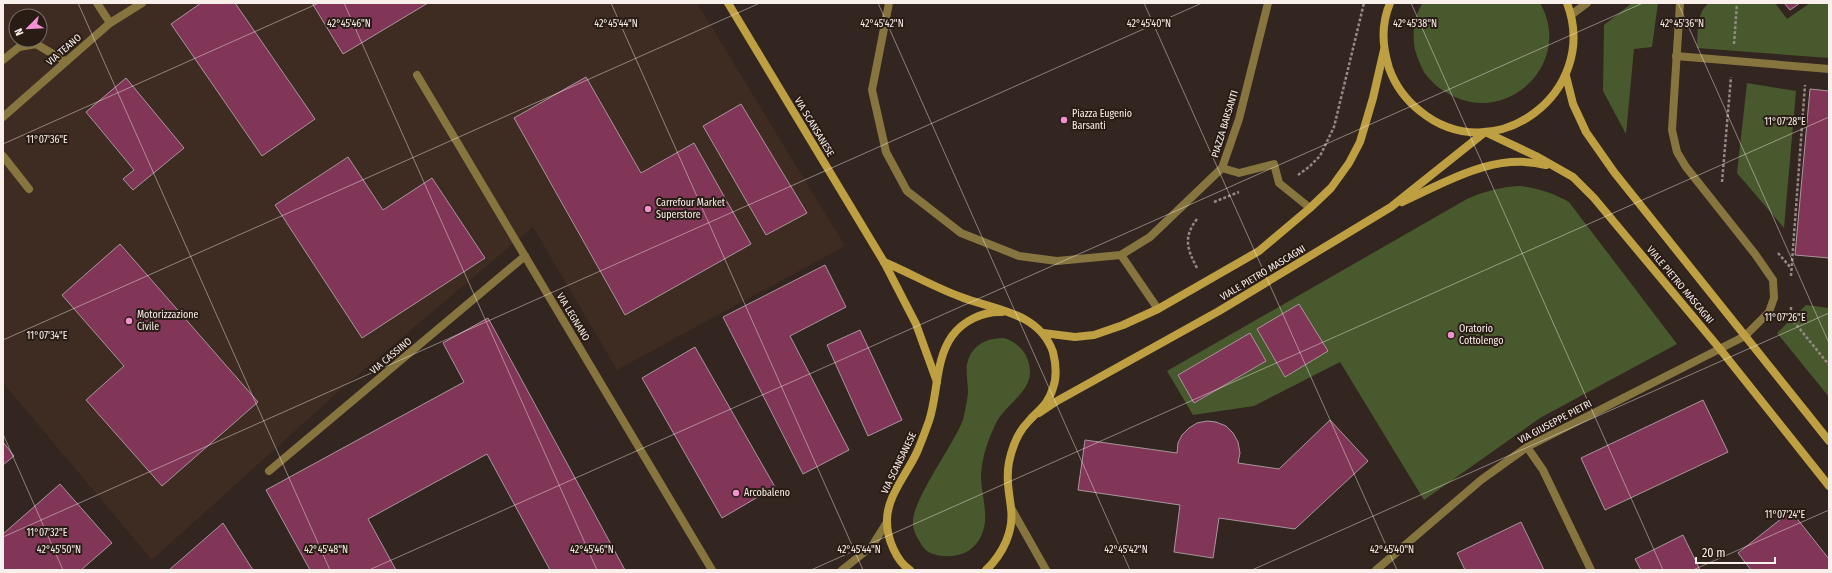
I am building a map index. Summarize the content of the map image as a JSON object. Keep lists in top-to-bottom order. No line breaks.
{"streets":{"main road":["VIA SCANSANESE","VIALE PIETRO MASCAGNI"],"street":["VIA TEANO","PIAZZA BARSANTI","VIA LEGNANO","VIA CASSINO","VIA GIUSEPPE PIETRI"]},"crossings":[["VIA SCANSANESE","VIALE PIETRO MASCAGNI"],["VIALE PIETRO MASCAGNI","VIA GIUSEPPE PIETRI"],["VIA LEGNANO","VIA CASSINO"]],"places":["Piazza Eugenio Barsanti","Carrefour Market Superstore","Motorizzazione Civile","Oratorio Cottolengo","Arcobaleno"],"scale_bar":"20 m","north":"bottom left","coordinates":["42°45'36\"N","42°45'46\"N","42°45'44\"N","42°45'42\"N","42°45'40\"N","42°45'38\"N","11°07'28\"E","11°07'36\"E","11°07'26\"E","11°07'34\"E","11°07'24\"E","11°07'32\"E","42°45'50\"N","42°45'48\"N"]}
